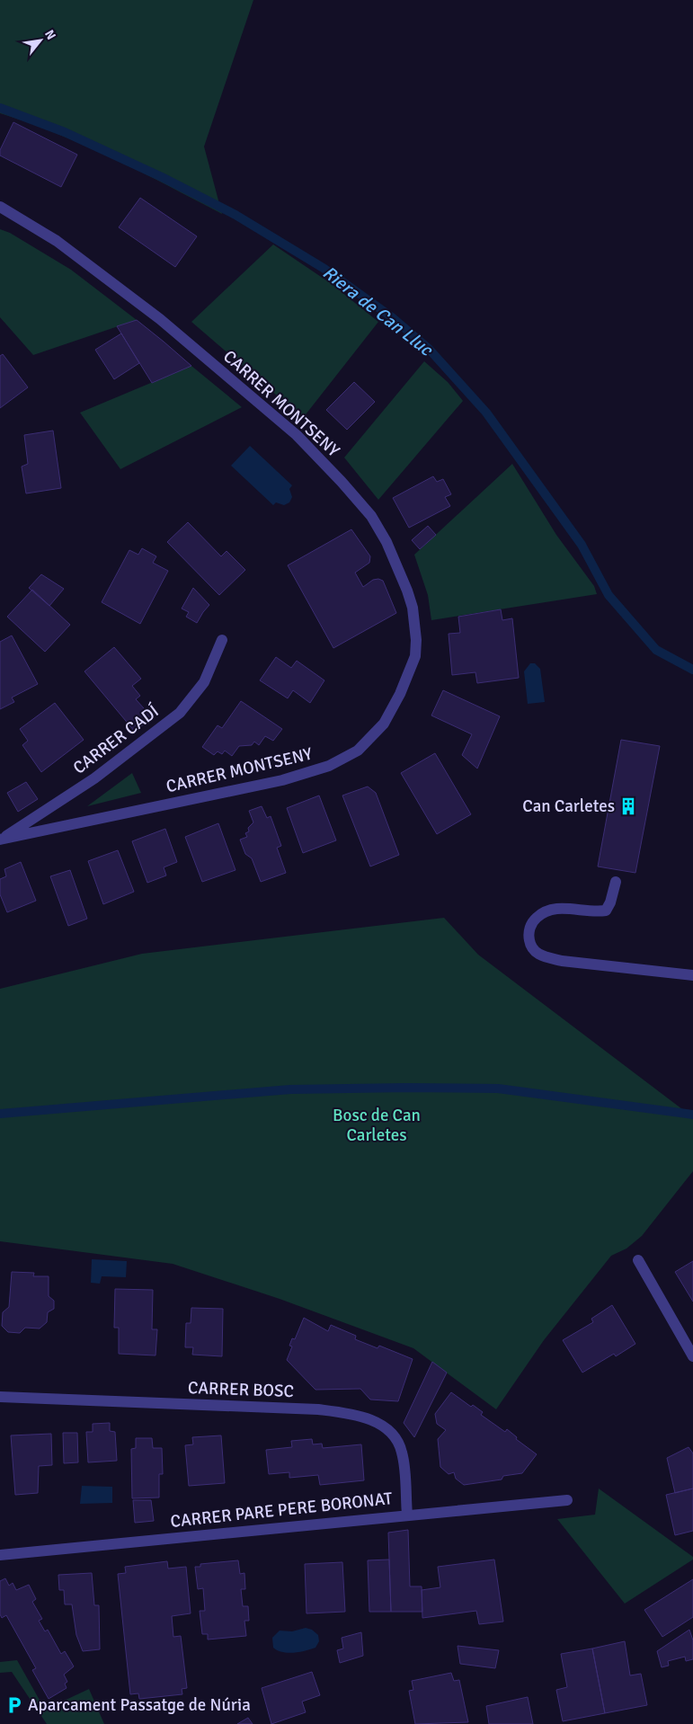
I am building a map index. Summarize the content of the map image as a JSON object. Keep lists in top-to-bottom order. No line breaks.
{"streets":{"street":["CARRER MONTSENY","CARRER CADÍ","CARRER BOSC","CARRER PARE PERE BORONAT"]},"crossings":[["CARRER MONTSENY","CARRER CADÍ"],["CARRER BOSC","CARRER PARE PERE BORONAT"]],"water":["Riera de Can Lluc"],"parks":["Bosc de Can Carletes"],"places":{"building":["Can Carletes"],"parking":["Aparcament Passatge de Núria"]},"north":"top right"}
